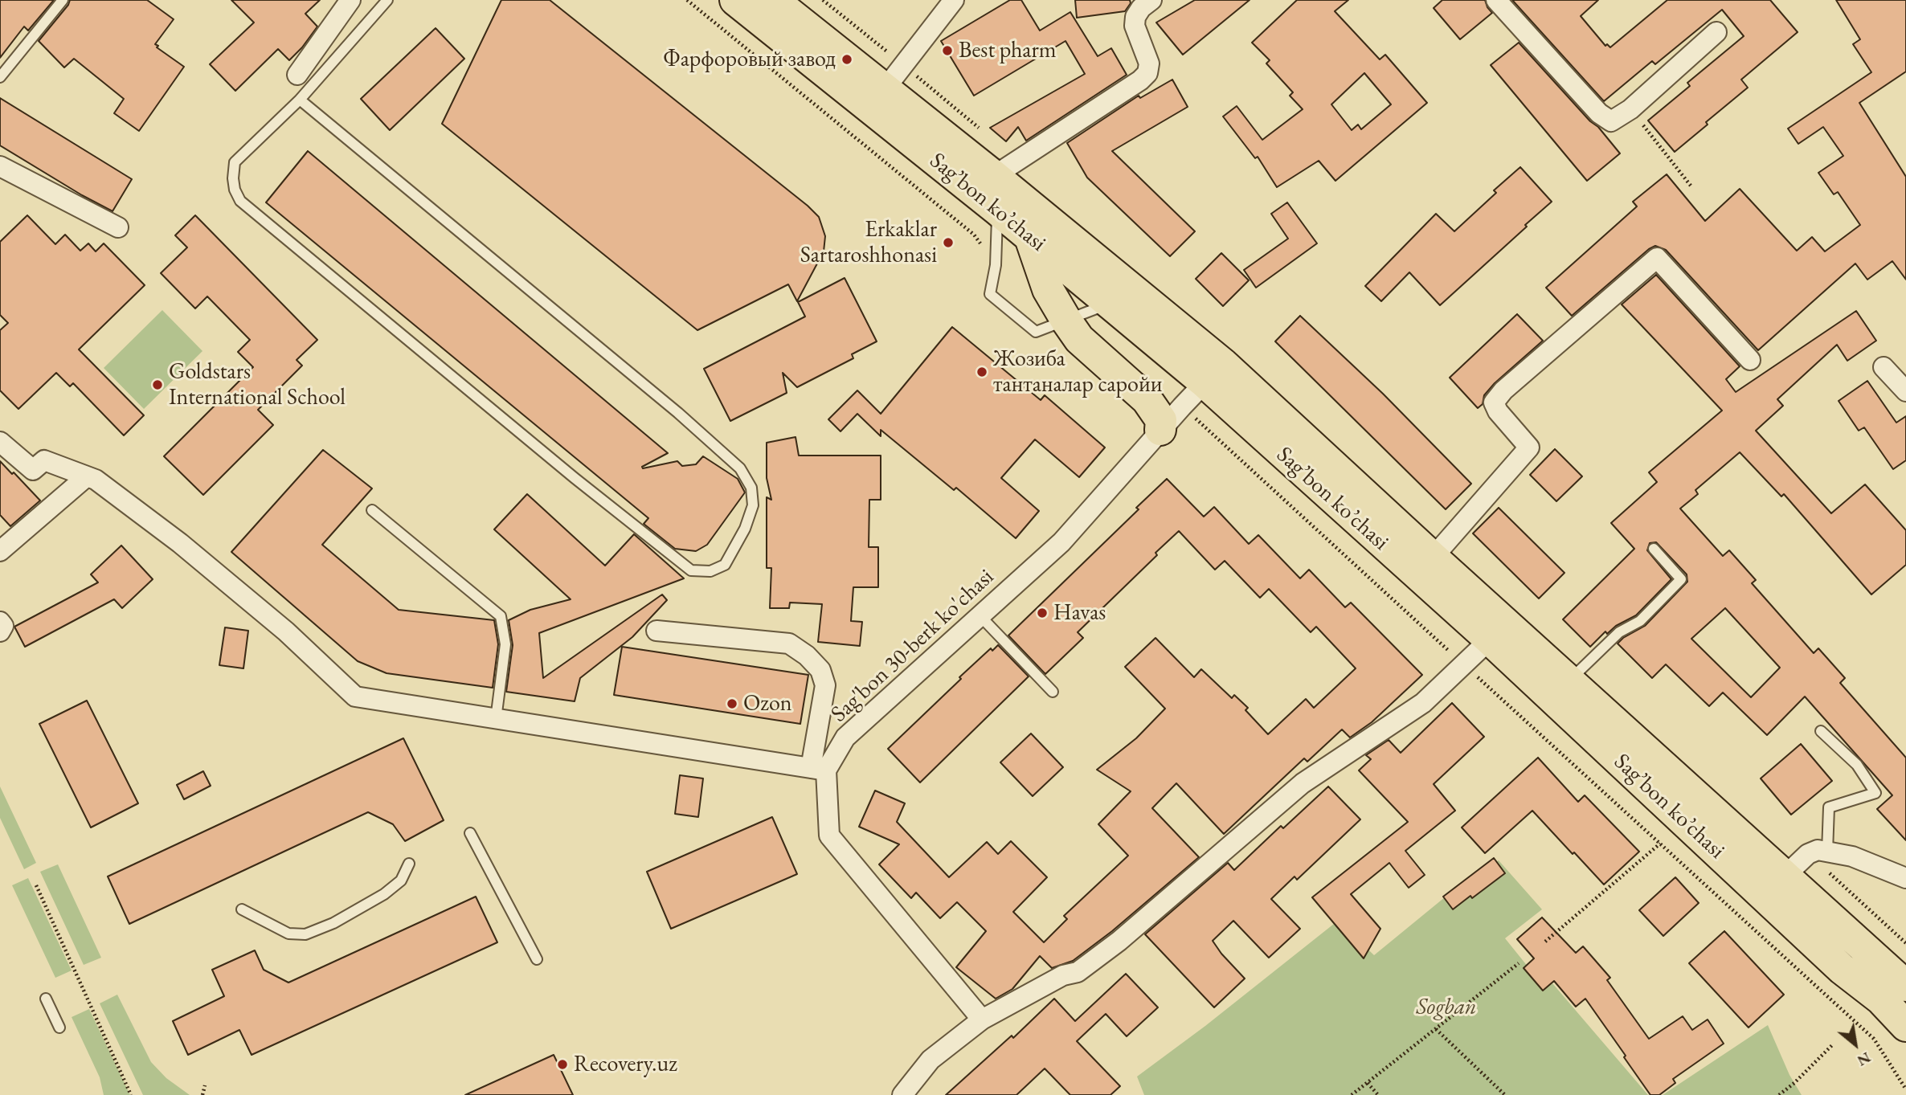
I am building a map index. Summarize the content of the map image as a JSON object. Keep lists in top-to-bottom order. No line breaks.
{"streets":{"main road":["Sag’bon ko’chasi"],"street":["Sag'bon 30-berk ko'chasi"]},"crossings":[["Sag’bon ko’chasi","Sag'bon 30-berk ko'chasi"]],"parks":["Sogban"],"places":["Best pharm","Фарфоровый завод","Erkaklar Sartaroshhonasi","Жозиба тантаналар саройи","Goldstars International School","Havas","Ozon","Recovery.uz"],"north":"bottom right"}
